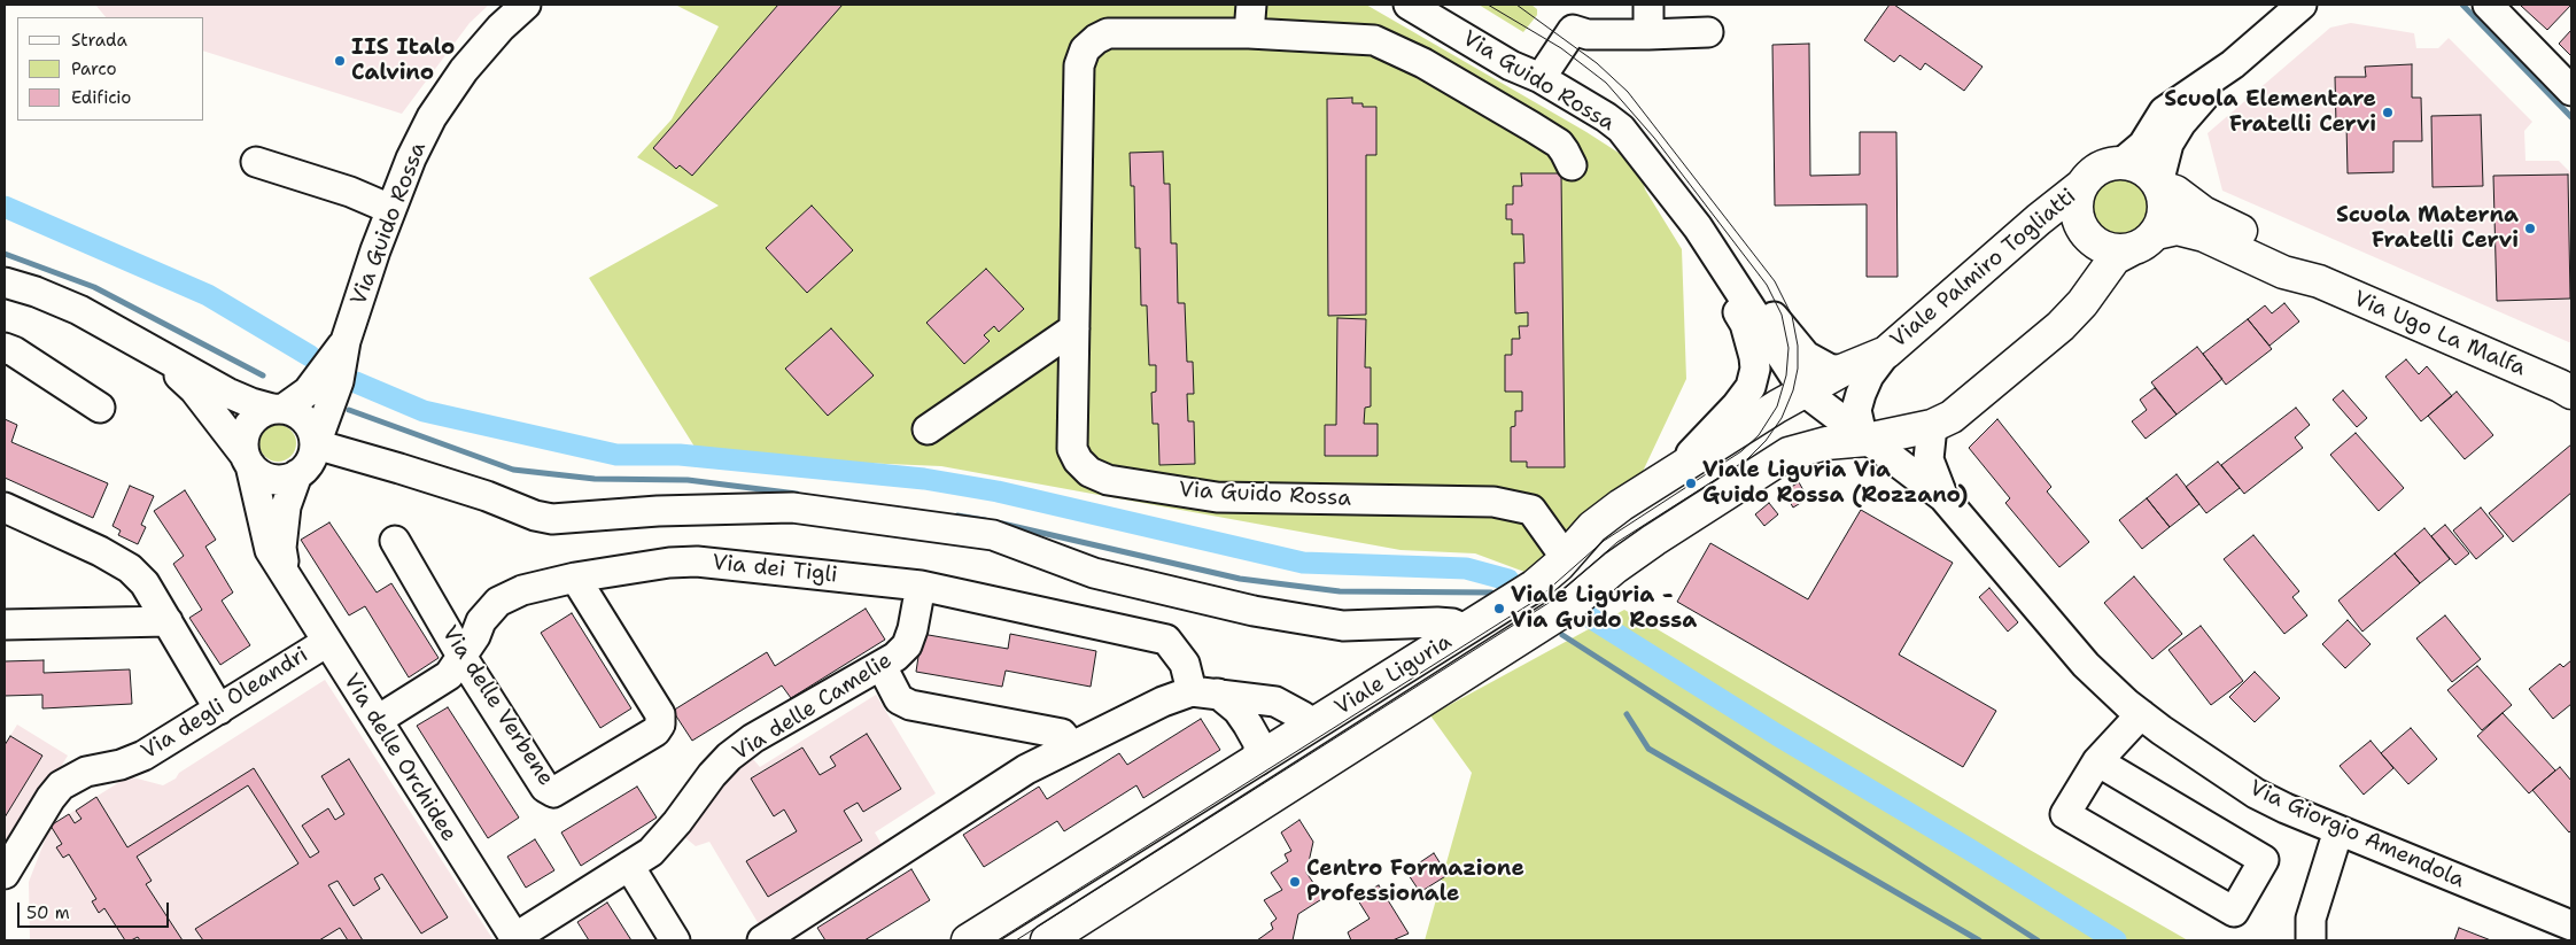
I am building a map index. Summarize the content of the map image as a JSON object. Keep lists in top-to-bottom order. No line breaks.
{"streets":{"main road":["Viale Palmiro Togliatti","Via Ugo La Malfa","Viale Liguria"],"street":["Via Guido Rossa","Via dei Tigli","Via degli Oleandri","Via delle Verbene","Via delle Camelie","Via delle Orchidee","Via Giorgio Amendola"]},"crossings":[["Via Guido Rossa","Viale Palmiro Togliatti"],["Via Guido Rossa","Viale Liguria"],["Via Guido Rossa","Via delle Orchidee"],["Viale Palmiro Togliatti","Via Ugo La Malfa"],["Viale Palmiro Togliatti","Viale Liguria"],["Viale Palmiro Togliatti","Via Giorgio Amendola"],["Via dei Tigli","Via delle Verbene"],["Via dei Tigli","Via delle Camelie"],["Via dei Tigli","Via delle Orchidee"],["Viale Liguria","Via Giorgio Amendola"],["Via degli Oleandri","Via delle Orchidee"],["Via delle Camelie","Via delle Orchidee"]],"places":["IIS Italo Calvino","Scuola Elementare Fratelli Cervi","Scuola Materna Fratelli Cervi","Viale Liguria Via Guido Rossa (Rozzano)","Viale Liguria - Via Guido Rossa","Centro Formazione Professionale"],"legend":["Strada","Parco","Edificio"],"scale_bar":"50 m"}
